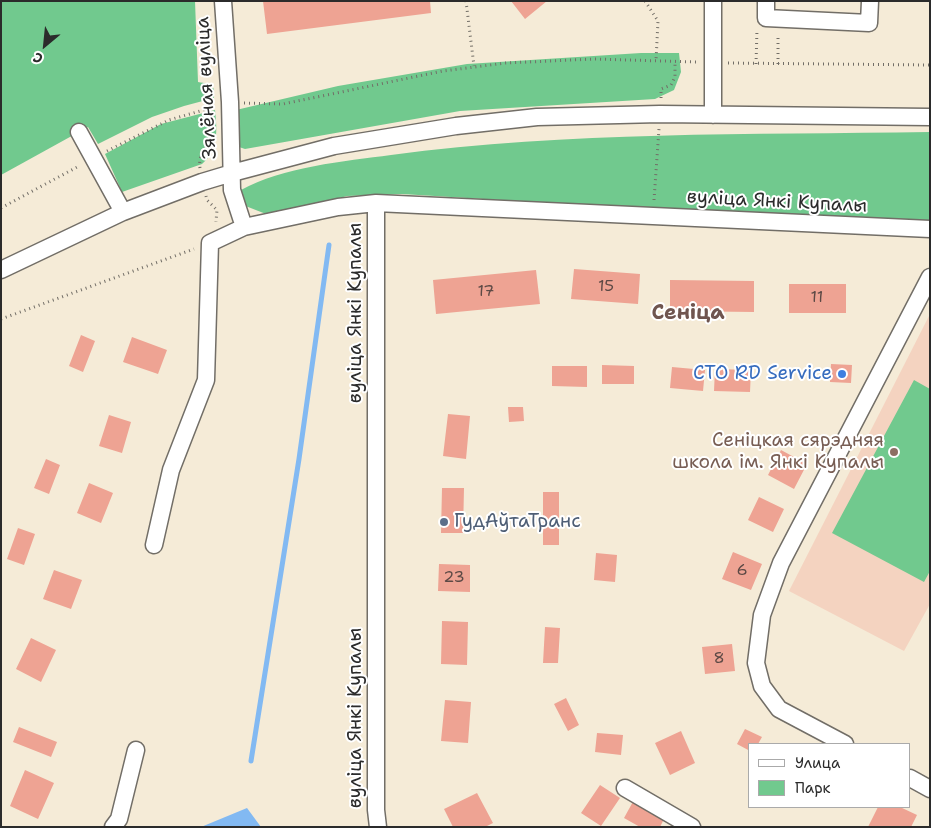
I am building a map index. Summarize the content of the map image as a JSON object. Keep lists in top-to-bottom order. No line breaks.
{"streets":{"street":["Зялёная вуліца","вуліца Янкі Купалы"]},"districts":["Сеніца"],"places":["СТО RD Service","Сеніцкая сярэдняя школа ім. Янкі Купалы","ГудАўтаТранс"],"house_numbers":["15","17","11","6","23","8"],"legend":["Улица","Парк"],"north":"bottom left"}
